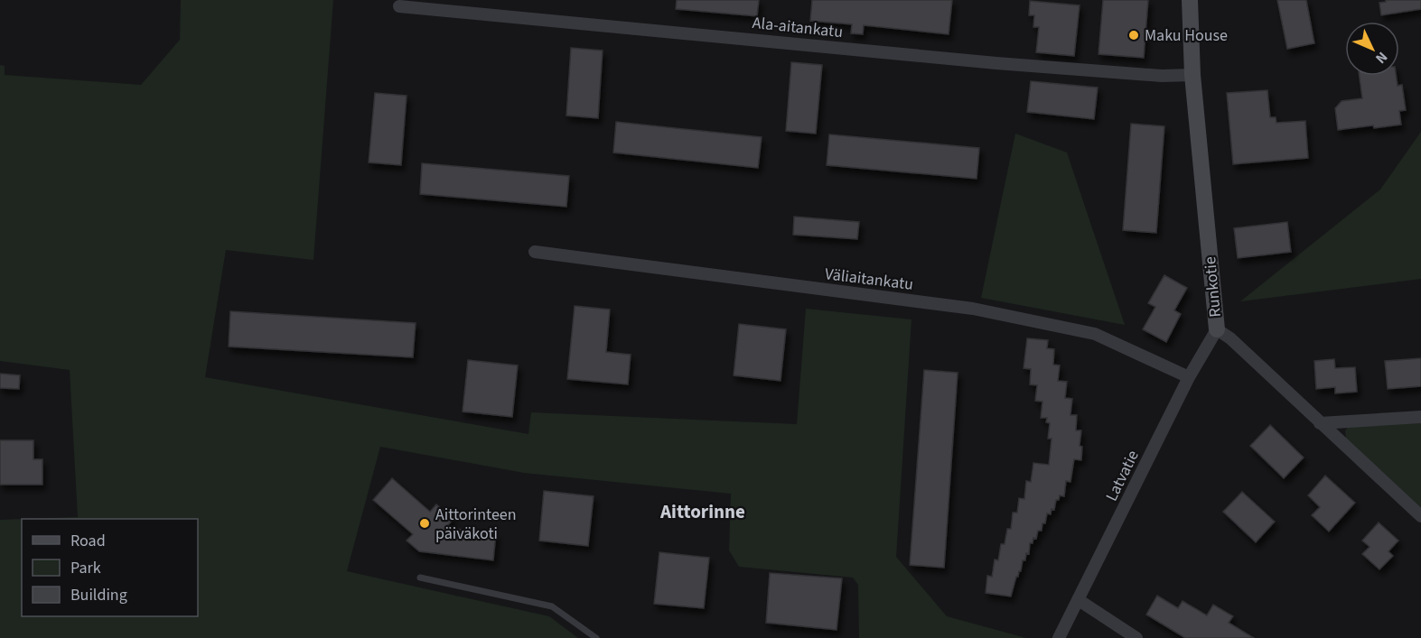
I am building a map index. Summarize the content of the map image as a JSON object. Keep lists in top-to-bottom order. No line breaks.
{"streets":{"street":["Ala-aitankatu","Väliaitankatu","Runkotie","Latvatie"]},"crossings":[["Ala-aitankatu","Runkotie"],["Väliaitankatu","Latvatie"],["Runkotie","Latvatie"]],"districts":["Aittorinne"],"places":["Maku House","Aittorinteen päiväkoti"],"legend":["Road","Park","Building"],"north":"bottom right"}
